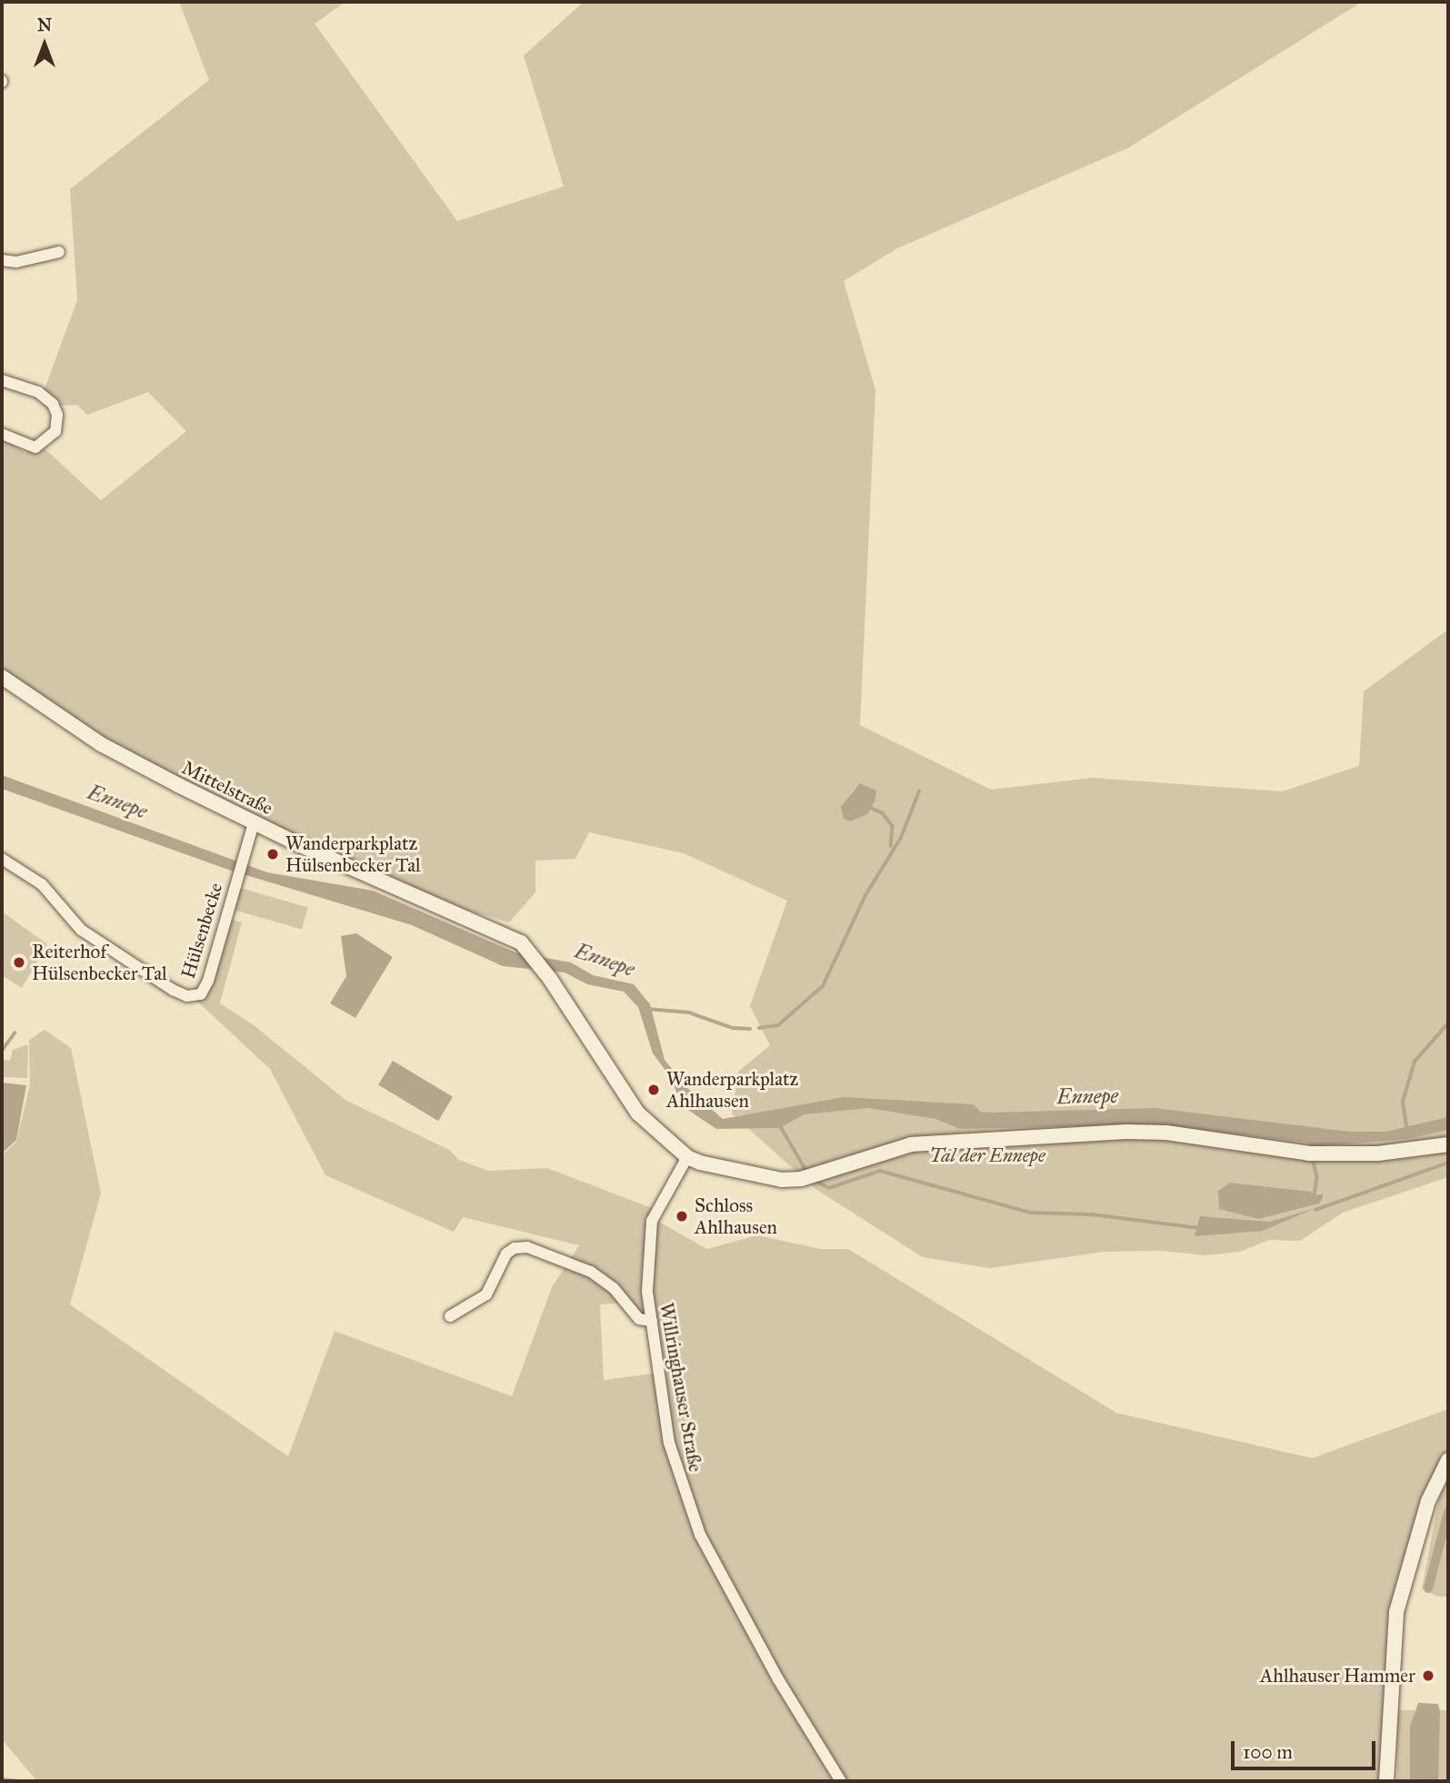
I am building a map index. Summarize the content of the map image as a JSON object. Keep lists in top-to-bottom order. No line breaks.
{"streets":{"street":["Mittelstraße","Hülsenbecke","Willringhauser Straße"]},"crossings":[["Mittelstraße","Hülsenbecke"],["Mittelstraße","Willringhauser Straße"]],"water":["Ennepe"],"parks":["Tal der Ennepe"],"places":["Wanderparkplatz Hülsenbecker Tal","Reiterhof Hülsenbecker Tal","Wanderparkplatz Ahlhausen","Schloss Ahlhausen","Ahlhauser Hammer"],"scale_bar":"100 m","north":"top"}
